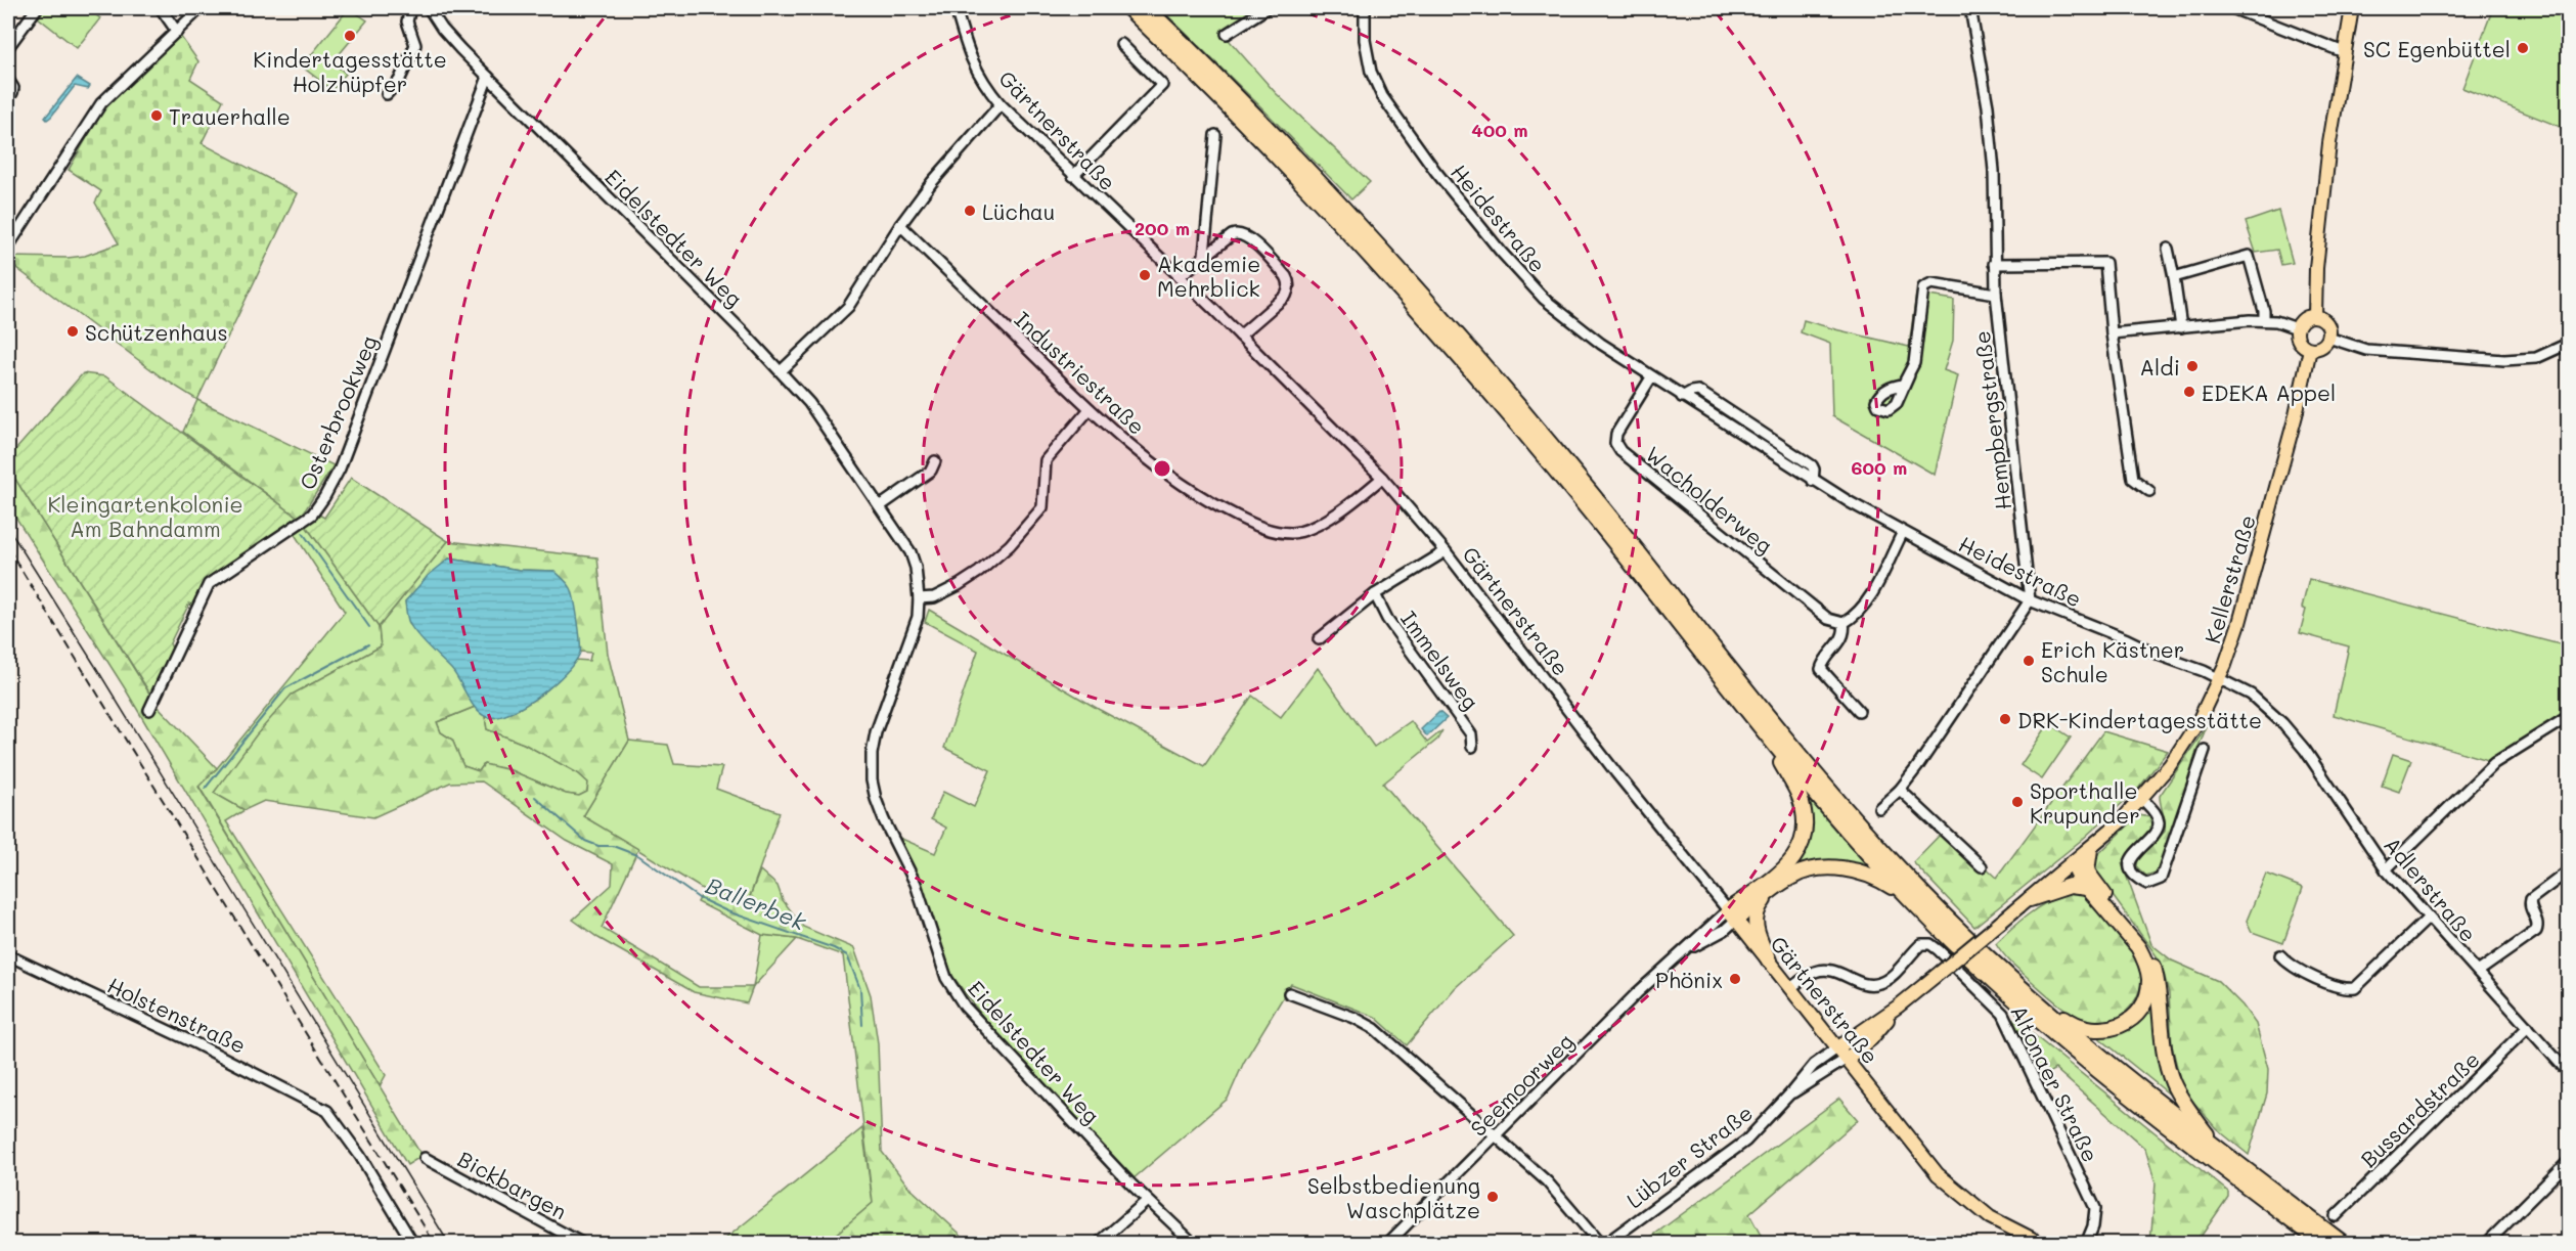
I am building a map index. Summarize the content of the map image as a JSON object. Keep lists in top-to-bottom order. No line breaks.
{"streets":{"main road":["Gärtnerstraße","Kellerstraße"],"street":["Heidestraße","Eidelstedter Weg","Industriestraße","Osterbrookweg","Hempbergstraße","Wacholderweg","Immelsweg","Adlerstraße","Holstenstraße","Altonaer Straße","Seemoorweg","Bussardstraße","Lübzer Straße","Bickbargen"]},"crossings":[["Gärtnerstraße","Industriestraße"],["Gärtnerstraße","Kellerstraße"],["Gärtnerstraße","Immelsweg"],["Gärtnerstraße","Altonaer Straße"],["Gärtnerstraße","Seemoorweg"],["Gärtnerstraße","Lübzer Straße"],["Heidestraße","Hempbergstraße"],["Heidestraße","Wacholderweg"],["Heidestraße","Kellerstraße"],["Heidestraße","Adlerstraße"],["Eidelstedter Weg","Osterbrookweg"],["Kellerstraße","Adlerstraße"],["Kellerstraße","Lübzer Straße"],["Adlerstraße","Bussardstraße"]],"water":["Ballerbek"],"parks":["Kleingartenkolonie Am Bahndamm"],"places":["Kindertagesstätte Holzhüpfer","SC Egenbüttel","Trauerhalle","Lüchau","Akademie Mehrblick","Schützenhaus","Aldi","EDEKA Appel","Erich Kästner Schule","DRK-Kindertagesstätte","Sporthalle Krupunder","Phönix","Selbstbedienung Waschplätze"],"rings":["400 m","200 m","600 m"]}
